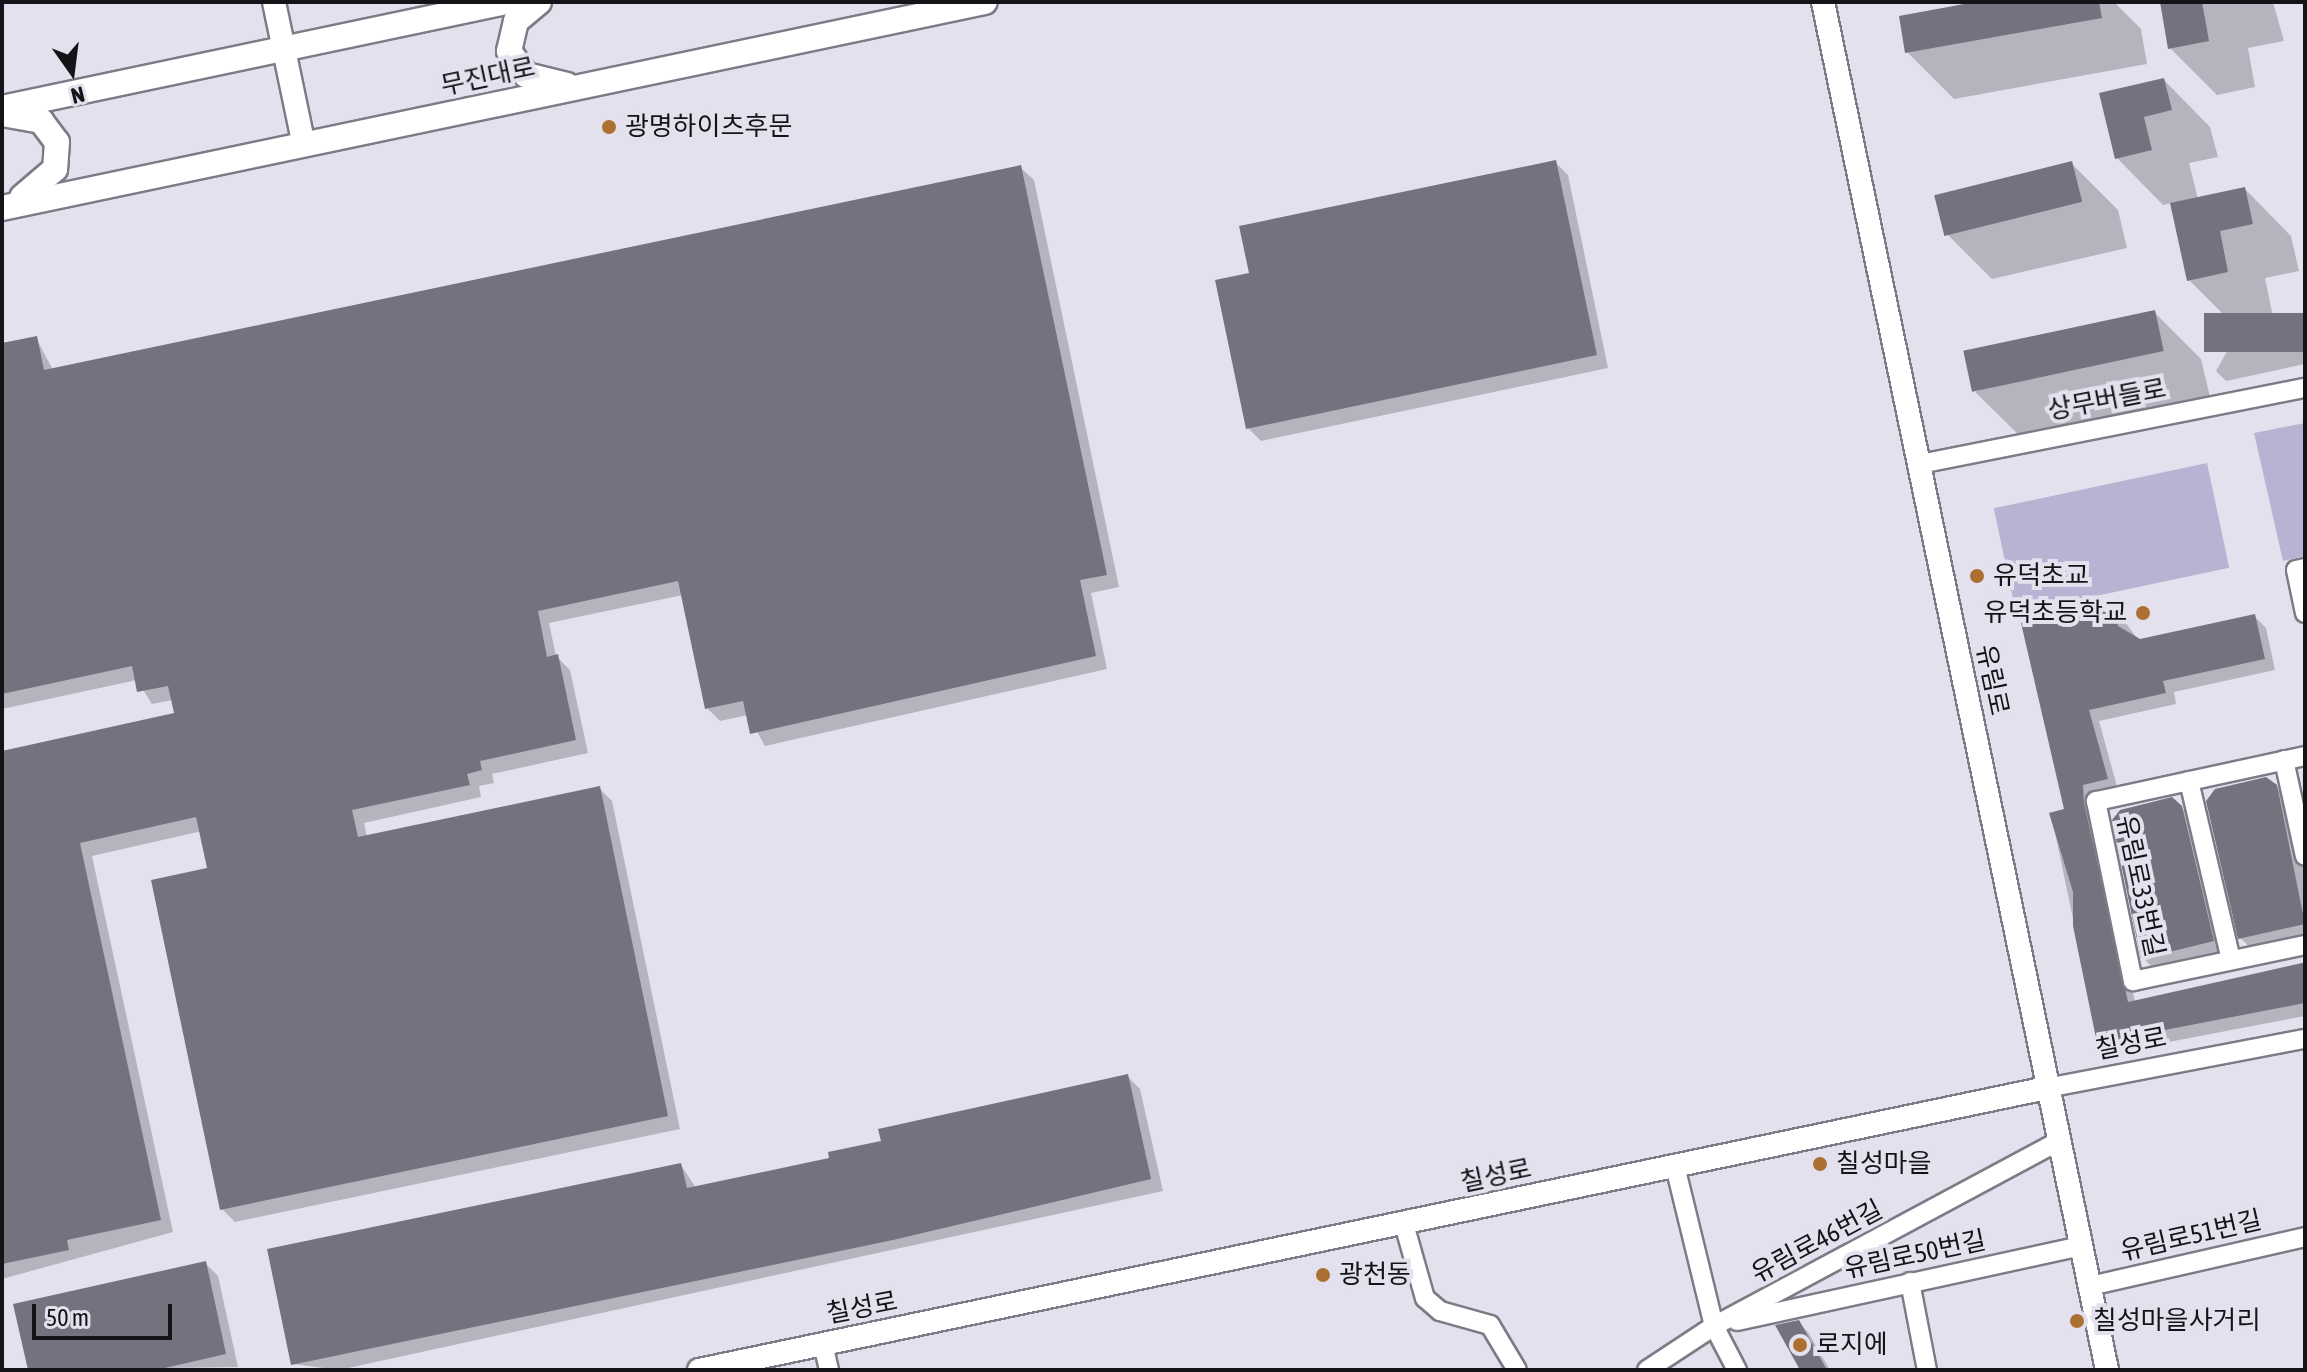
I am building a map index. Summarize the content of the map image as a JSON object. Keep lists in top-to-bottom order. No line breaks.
{"streets":{"main road":["무진대로"],"street":["상무버들로","유림로","유림로33번길","칠성로","유림로51번길","유림로46번길","유림로50번길"]},"crossings":[["상무버들로","유림로"],["유림로","칠성로"],["유림로","유림로51번길"],["유림로","유림로46번길"],["유림로","유림로50번길"],["유림로46번길","유림로50번길"]],"places":["광명하이츠후문","유덕초교","유덕초등학교","칠성마을","광천동","칠성마을사거리","로지에"],"scale_bar":"50 m","north":"bottom"}
